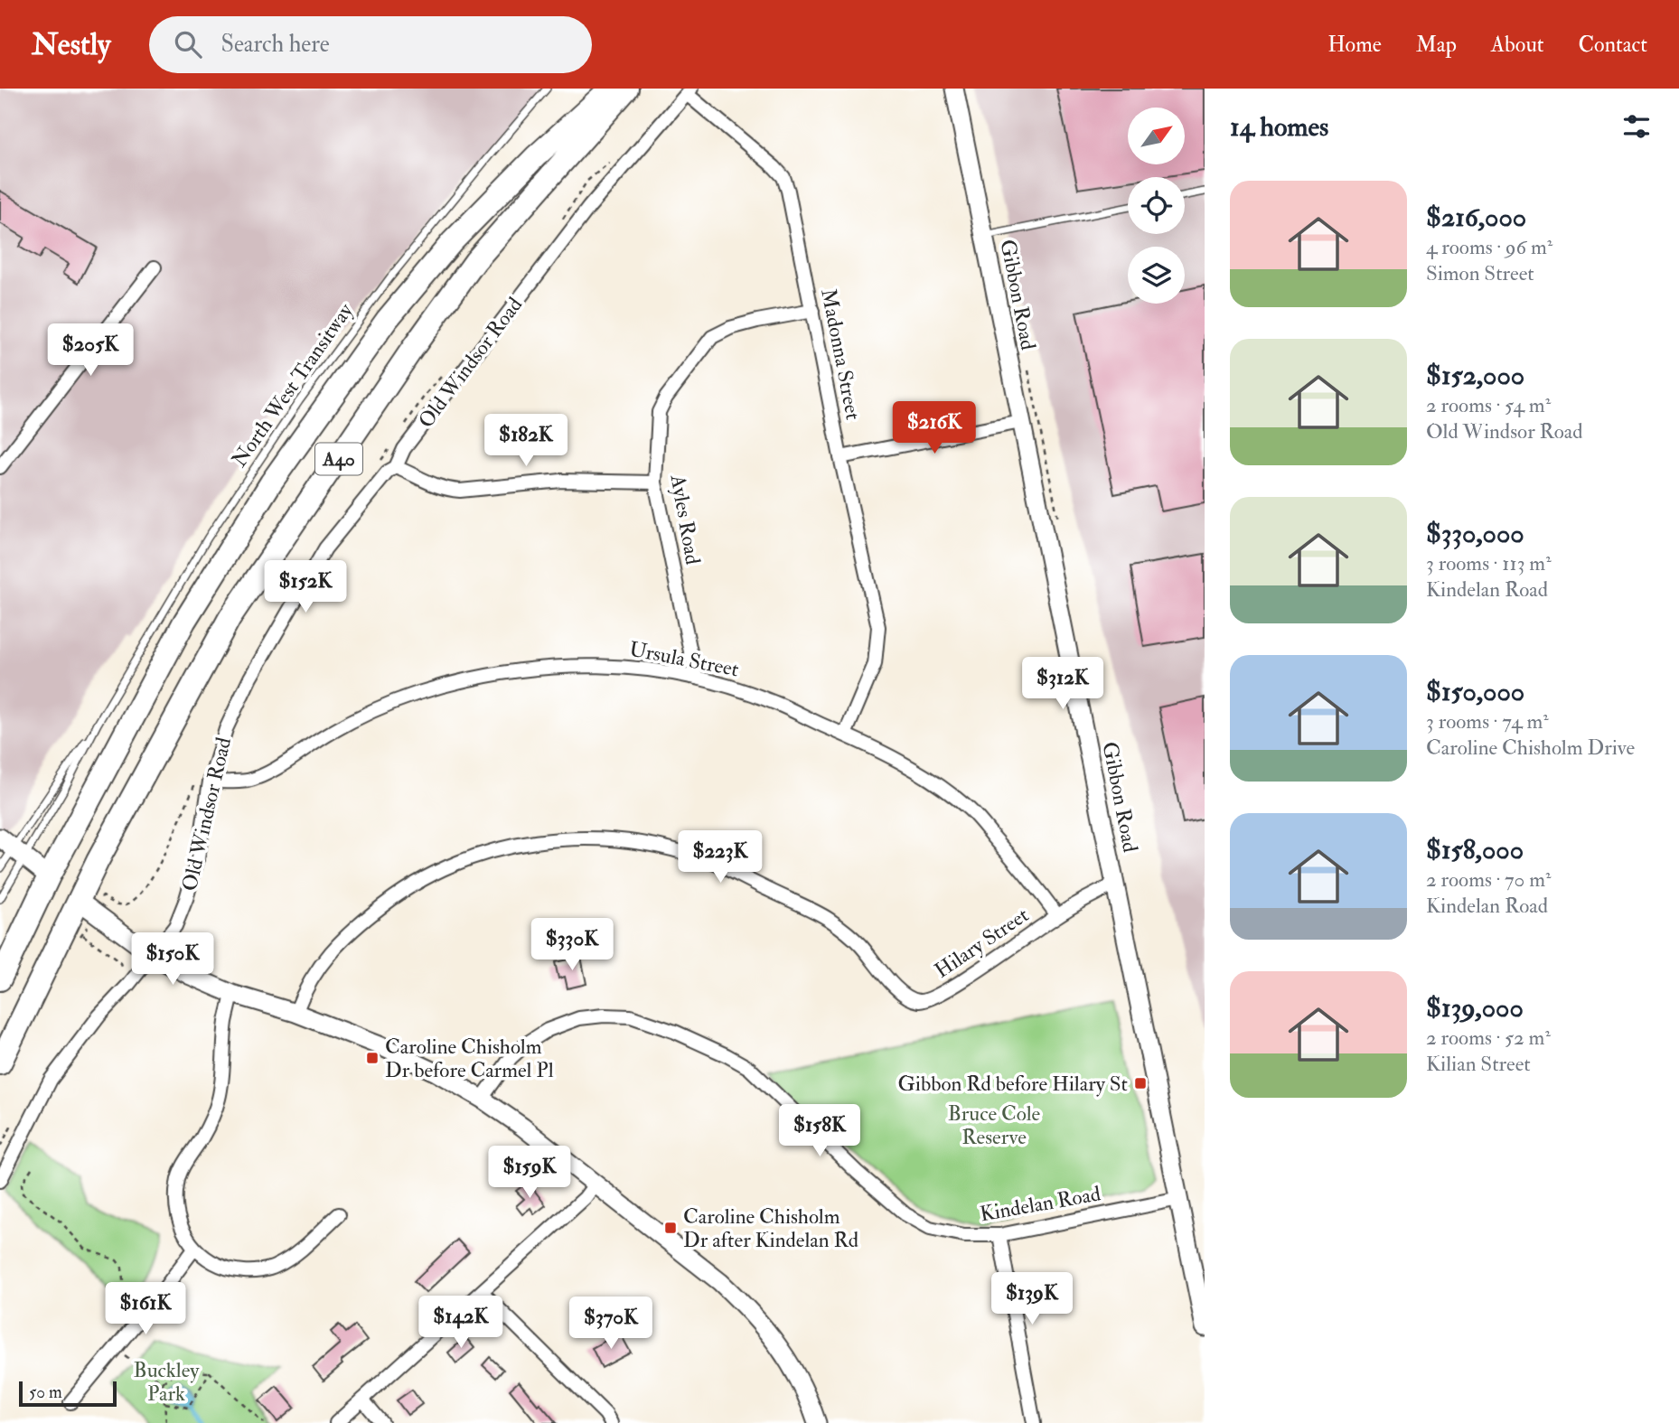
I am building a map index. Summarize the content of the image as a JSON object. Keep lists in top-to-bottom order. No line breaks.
{"streets":{"highway":["A40"],"street":["Gibbon Road","Madonna Street","Old Windsor Road","Ayles Road","Ursula Street","Hilary Street","Kindelan Road"],"lane":["North West Transitway"]},"crossings":[["Gibbon Road","Hilary Street"],["Gibbon Road","Kindelan Road"],["Madonna Street","Old Windsor Road"],["Madonna Street","Ayles Road"],["Madonna Street","Ursula Street"],["Old Windsor Road","Ursula Street"],["Ayles Road","Ursula Street"],["Ursula Street","Hilary Street"]],"parks":["Bruce Cole Reserve","Buckley Park"],"places":{"transit":["Caroline Chisholm Dr before Carmel Pl","Gibbon Rd before Hilary St","Caroline Chisholm Dr after Kindelan Rd"]},"scale_bar":"50 m","north":"top right","page":{"header":"Nestly","search":"Search here","nav":["Home","Map","About","Contact"],"heading":"14 homes","list":[{"name":"$216,000","note":"4 rooms · 96 m² · Simon Street"},{"name":"$152,000","note":"2 rooms · 54 m² · Old Windsor Road"},{"name":"$330,000","note":"3 rooms · 113 m² · Kindelan Road"},{"name":"$150,000","note":"3 rooms · 74 m² · Caroline Chisholm Drive"},{"name":"$158,000","note":"2 rooms · 70 m² · Kindelan Road"},{"name":"$139,000","note":"2 rooms · 52 m² · Kilian Street"}],"price":["$205K","$216K","$182K","$152K","$312K","$223K","$330K","$150K","$158K","$159K","$139K","$161K","$142K","$370K"],"scale":"50 m"}}
